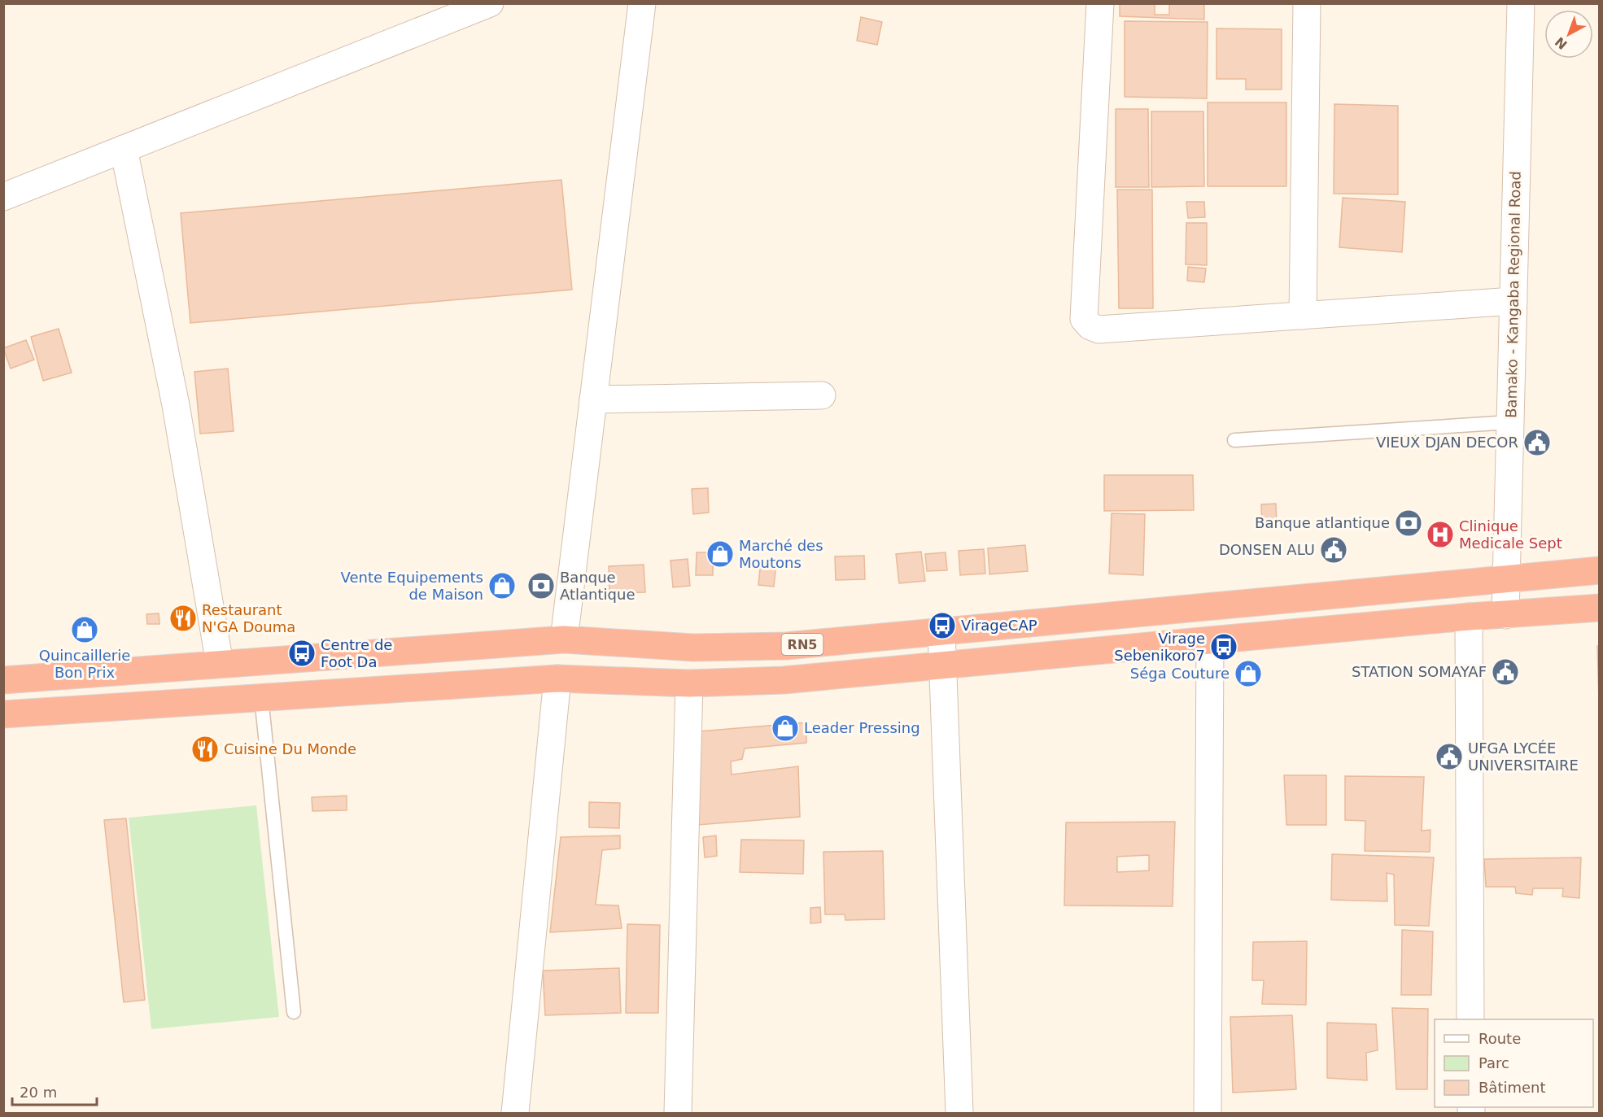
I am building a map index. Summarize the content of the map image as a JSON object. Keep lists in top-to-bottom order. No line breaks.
{"streets":{"highway":["RN5"],"street":["Bamako - Kangaba Regional Road"]},"crossings":[["Bamako - Kangaba Regional Road","RN5"]],"places":{"public building":["VIEUX DJAN DECOR","DONSEN ALU","STATION SOMAYAF","UFGA LYCÉE UNIVERSITAIRE"],"bank":["Banque atlantique","Banque Atlantique"],"hospital":["Clinique Medicale Sept"],"shop":["Marché des Moutons","Vente Equipements de Maison","Quincaillerie Bon Prix","Séga Couture","Leader Pressing"],"restaurant":["Restaurant N'GA Douma","Cuisine Du Monde"],"bus stop":["VirageCAP","Virage Sebenikoro7","Centre de Foot Da"]},"legend":["Route","Parc","Bâtiment"],"scale_bar":"20 m","north":"bottom left"}
